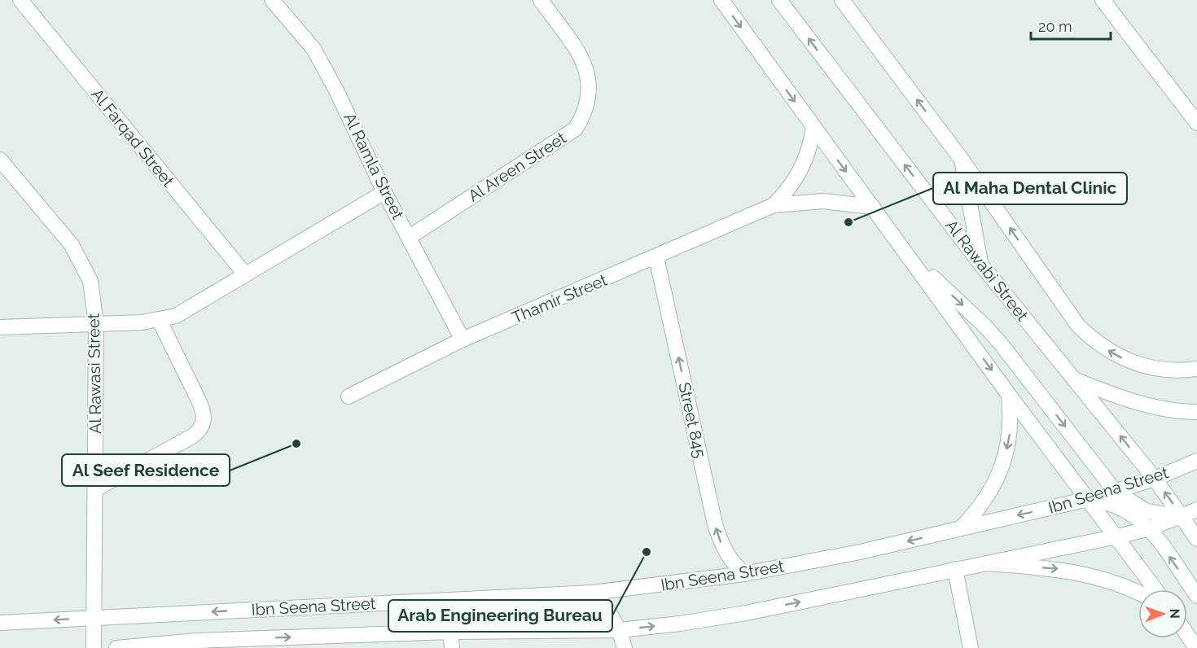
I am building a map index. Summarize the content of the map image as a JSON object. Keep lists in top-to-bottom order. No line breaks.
{"streets":{"street":["Al Farqad Street","Al Ramla Street","Al Areen Street","Al Rawabi Street","Thamir Street","Al Rawasi Street","Street 845","Ibn Seena Street"]},"crossings":[["Al Ramla Street","Al Areen Street"],["Al Ramla Street","Thamir Street"],["Al Rawabi Street","Ibn Seena Street"],["Thamir Street","Street 845"],["Al Rawasi Street","Ibn Seena Street"],["Street 845","Ibn Seena Street"]],"one_way":["Street 845"],"places":["Al Maha Dental Clinic","Al Seef Residence","Arab Engineering Bureau"],"scale_bar":"20 m","north":"right"}
